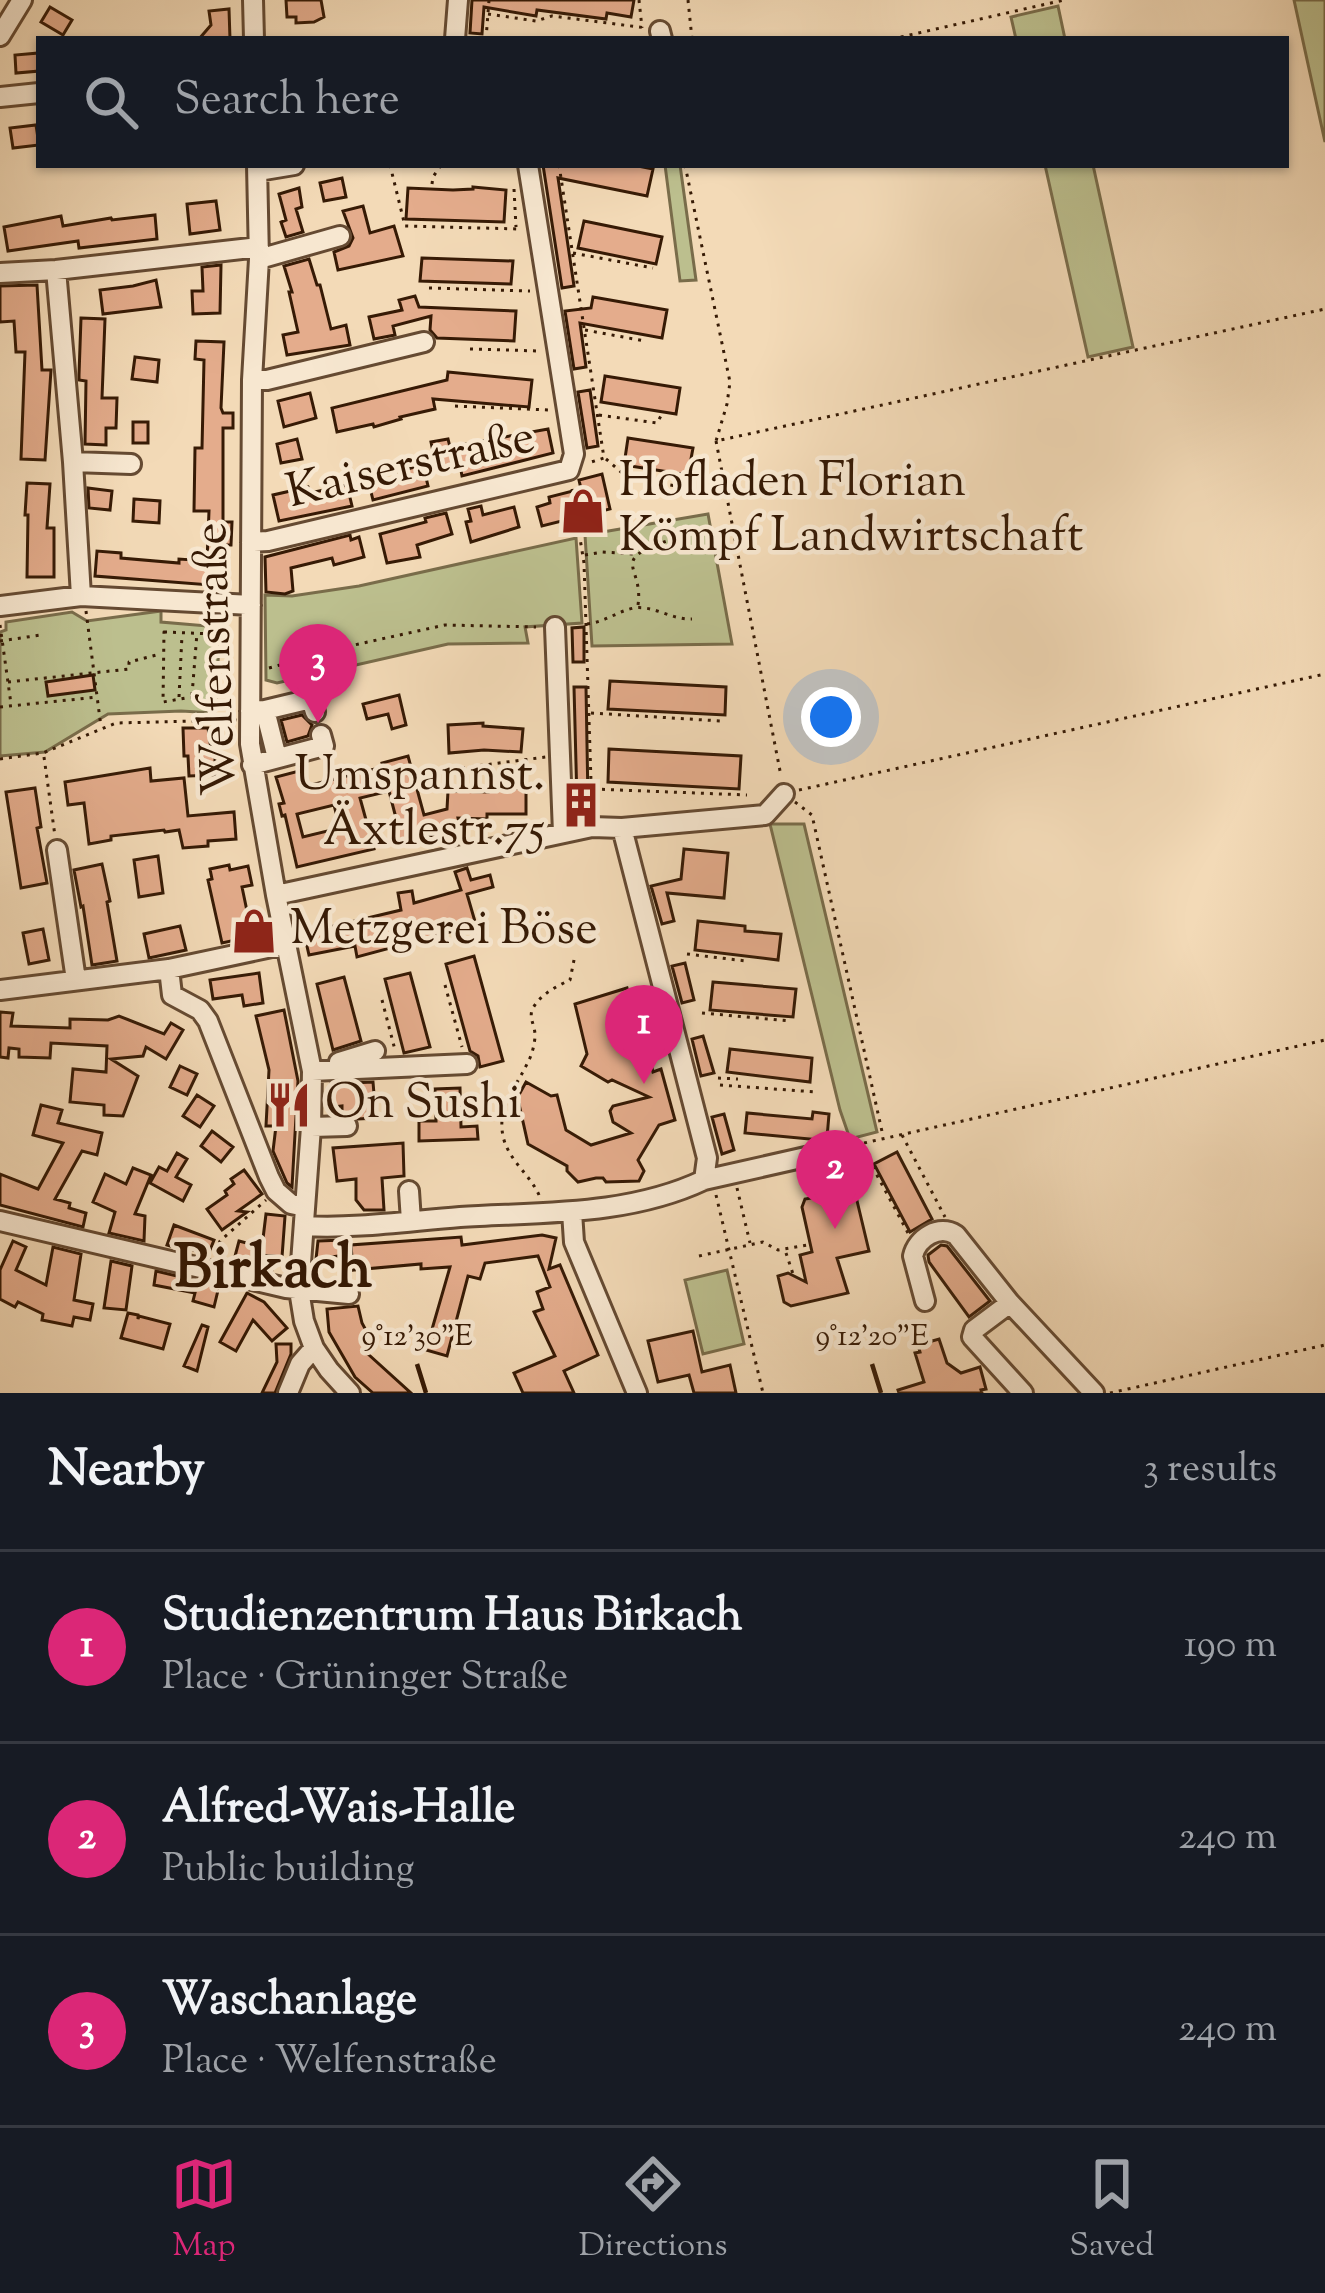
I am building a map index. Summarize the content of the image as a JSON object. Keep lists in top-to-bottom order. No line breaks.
{"streets":{"street":["Kaiserstraße","Welfenstraße"]},"crossings":[["Kaiserstraße","Welfenstraße"]],"districts":["Birkach"],"places":{"shop":["Hofladen Florian Kömpf Landwirtschaft","Metzgerei Böse"],"building":["Umspannst. Äxtlestr.75"],"restaurant":["On Sushi"]},"page":{"search":"Search here","pins":["3","1","2"],"heading":["Nearby","3 results"],"list":[{"mark":"1","name":"Studienzentrum Haus Birkach","note":"Place · Grüninger Straße","value":"190 m"},{"mark":"2","name":"Alfred-Wais-Halle","note":"Public building","value":"240 m"},{"mark":"3","name":"Waschanlage","note":"Place · Welfenstraße","value":"240 m"}],"nav":["Map","Directions","Saved"]},"coordinates":["9°12'30\"E","9°12'20\"E"]}
